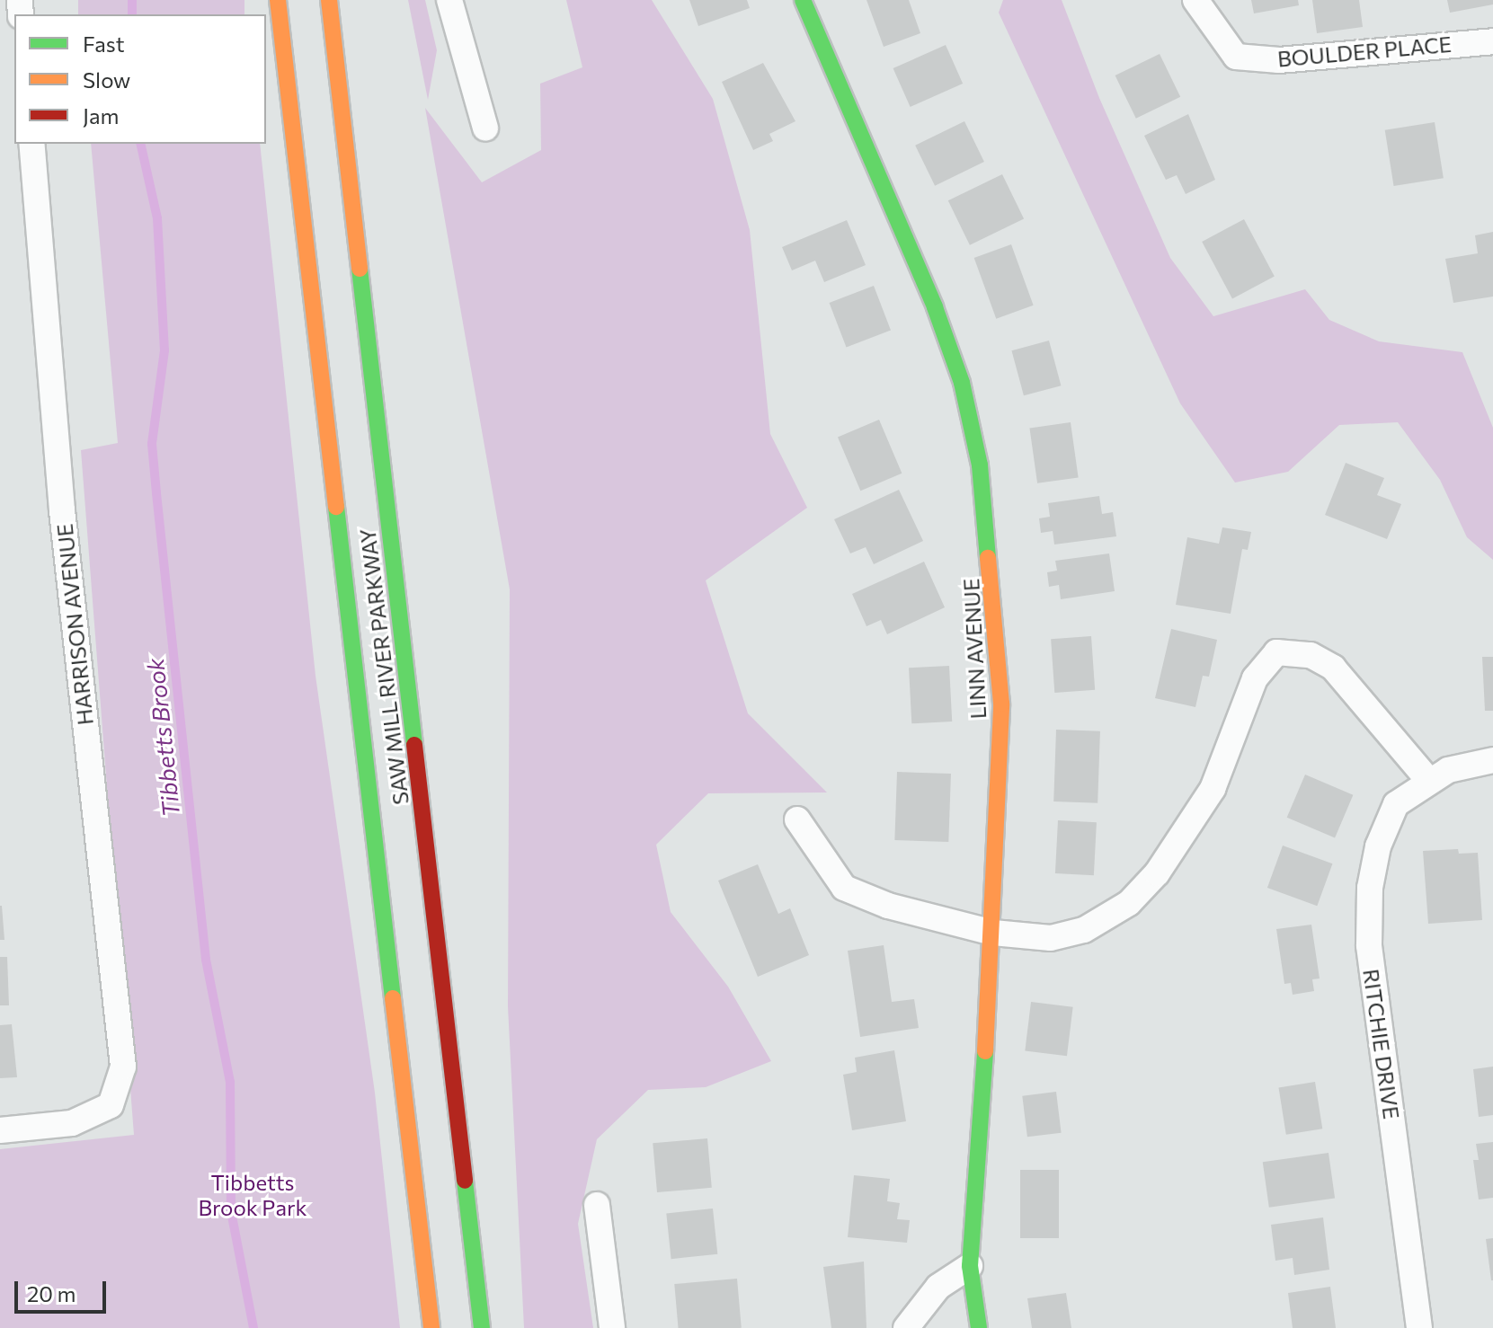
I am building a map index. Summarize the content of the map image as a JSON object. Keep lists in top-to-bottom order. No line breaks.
{"streets":{"main road":["LINN AVENUE","SAW MILL RIVER PARKWAY"],"street":["BOULDER PLACE","HARRISON AVENUE","RITCHIE DRIVE"]},"water":["Tibbetts Brook"],"parks":["Tibbetts Brook Park"],"legend":["Fast","Slow","Jam"],"scale_bar":"20 m"}
